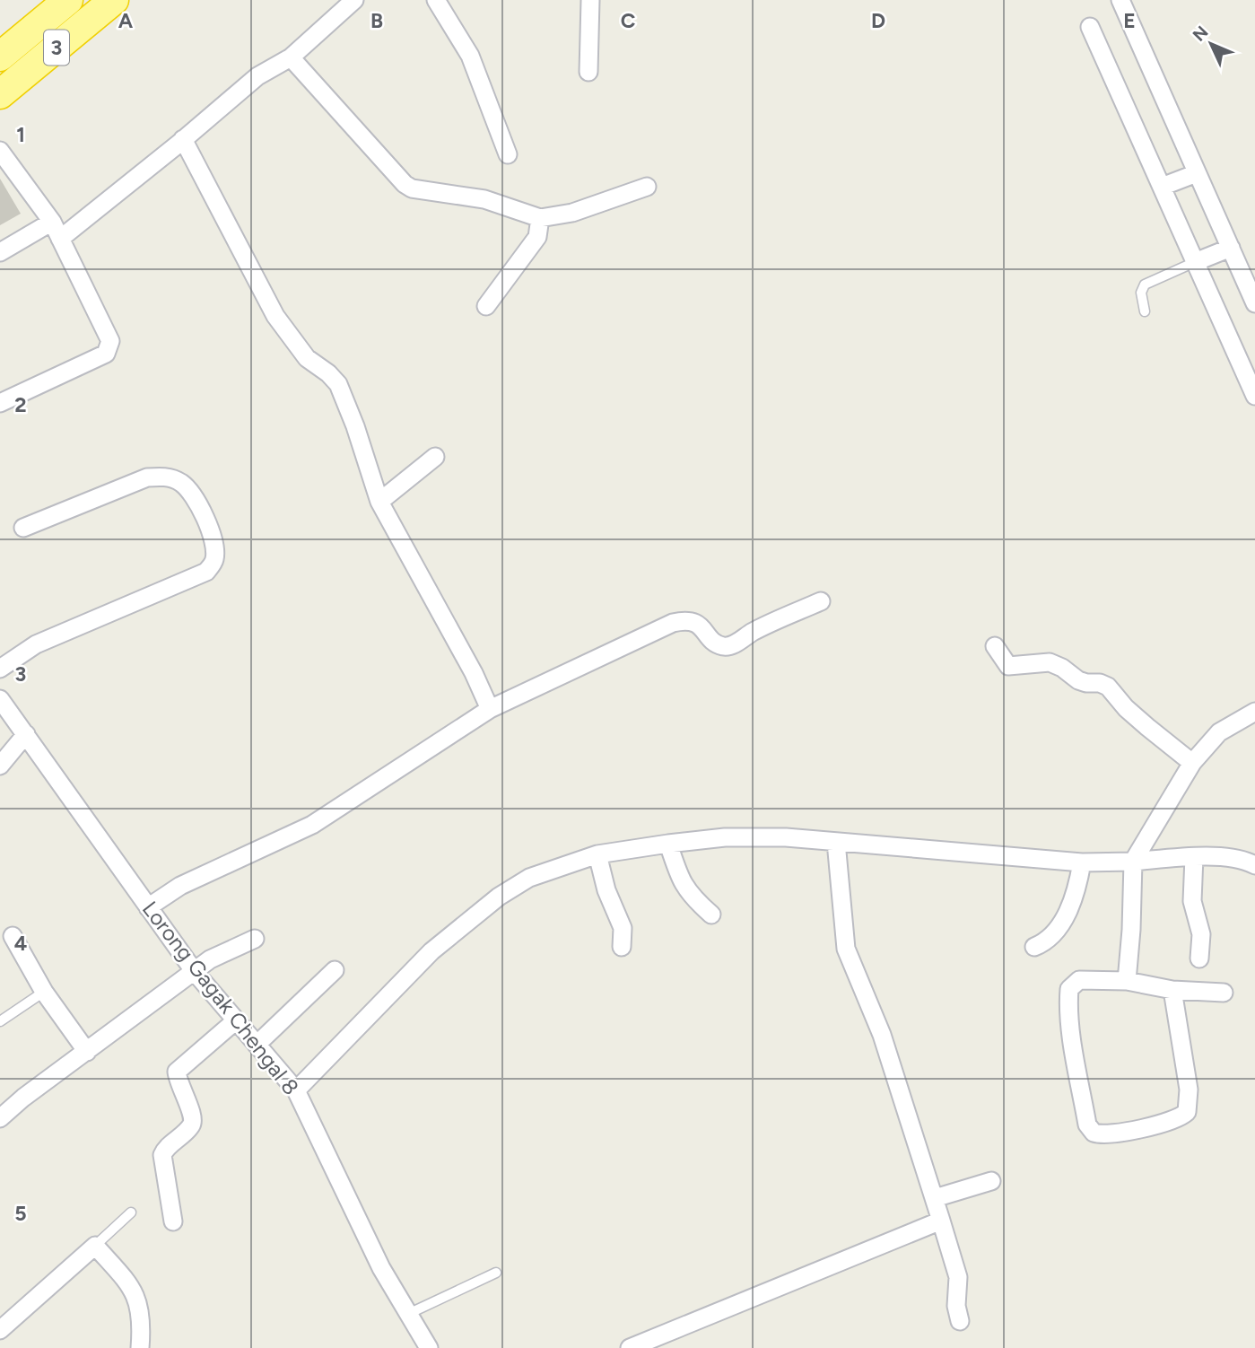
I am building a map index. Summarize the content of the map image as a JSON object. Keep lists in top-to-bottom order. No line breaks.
{"streets":{"highway":["3"],"street":["Lorong Gagak Chengal 8"]},"north":"top left","grid":{"columns":["A","B","C","D","E"],"rows":["1","2","3","4","5"]}}
